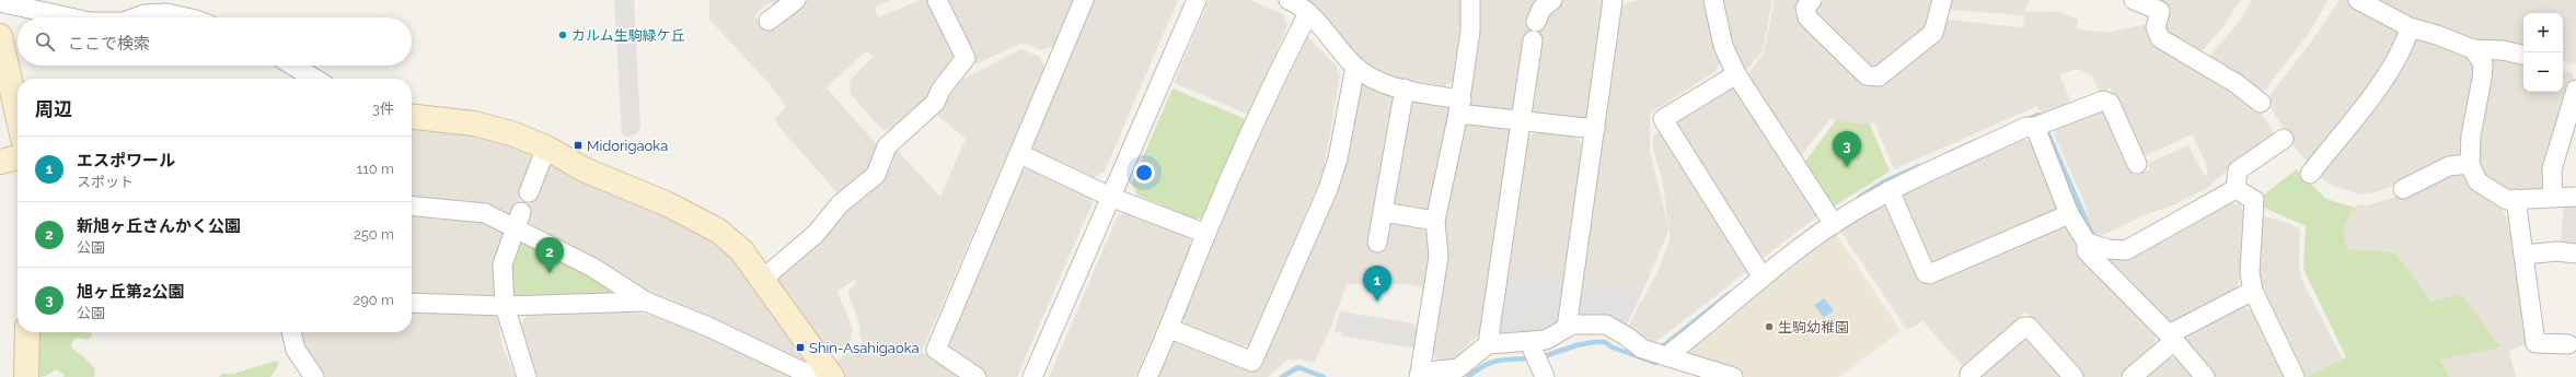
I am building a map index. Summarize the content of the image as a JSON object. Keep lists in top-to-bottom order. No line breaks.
{"places":{"other":["カルム生駒緑ケ丘","生駒幼稚園"],"transit":["Midorigaoka","Shin-Asahigaoka"]},"page":{"map_buttons":["+","−"],"search":"ここで検索","heading":["周辺","3件"],"pins":["3","2","1"],"list":[{"mark":"1","name":"エスポワール","note":"スポット","value":"110 m"},{"mark":"2","name":"新旭ヶ丘さんかく公園","note":"公園","value":"250 m"},{"mark":"3","name":"旭ヶ丘第2公園","note":"公園","value":"290 m"}]}}
